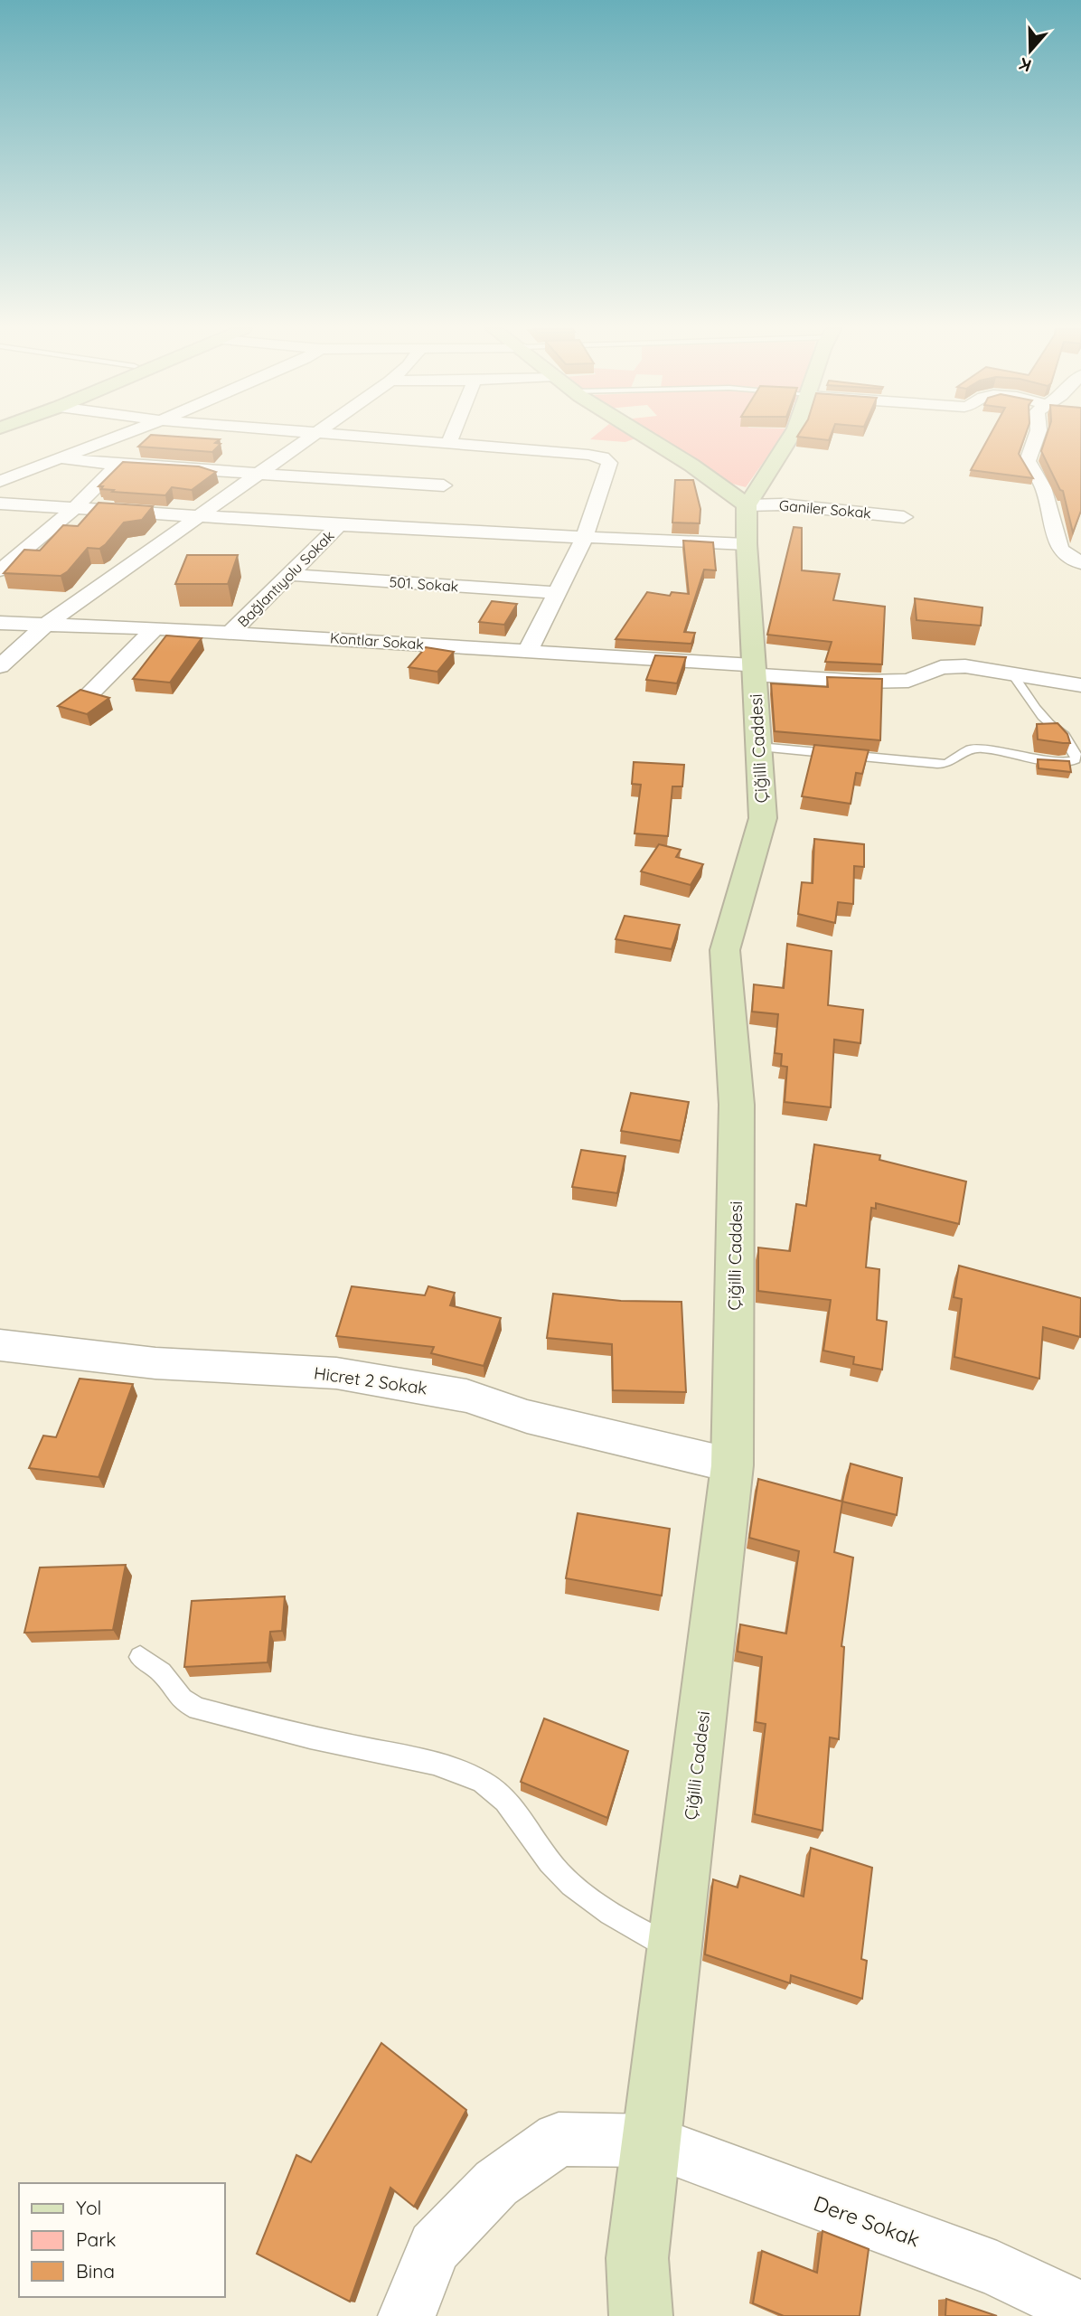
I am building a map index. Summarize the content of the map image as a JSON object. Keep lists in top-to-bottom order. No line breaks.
{"streets":{"main road":["Çiğilli Caddesi"],"street":["Ganiler Sokak","Bağlantıyolu Sokak","501. Sokak","Kontlar Sokak","Hicret 2 Sokak","Dere Sokak"]},"crossings":[["Ganiler Sokak","Çiğilli Caddesi"],["Bağlantıyolu Sokak","501. Sokak"],["Bağlantıyolu Sokak","Kontlar Sokak"],["Kontlar Sokak","Çiğilli Caddesi"],["Çiğilli Caddesi","Hicret 2 Sokak"],["Çiğilli Caddesi","Dere Sokak"]],"legend":["Yol","Park","Bina"],"north":"bottom"}
